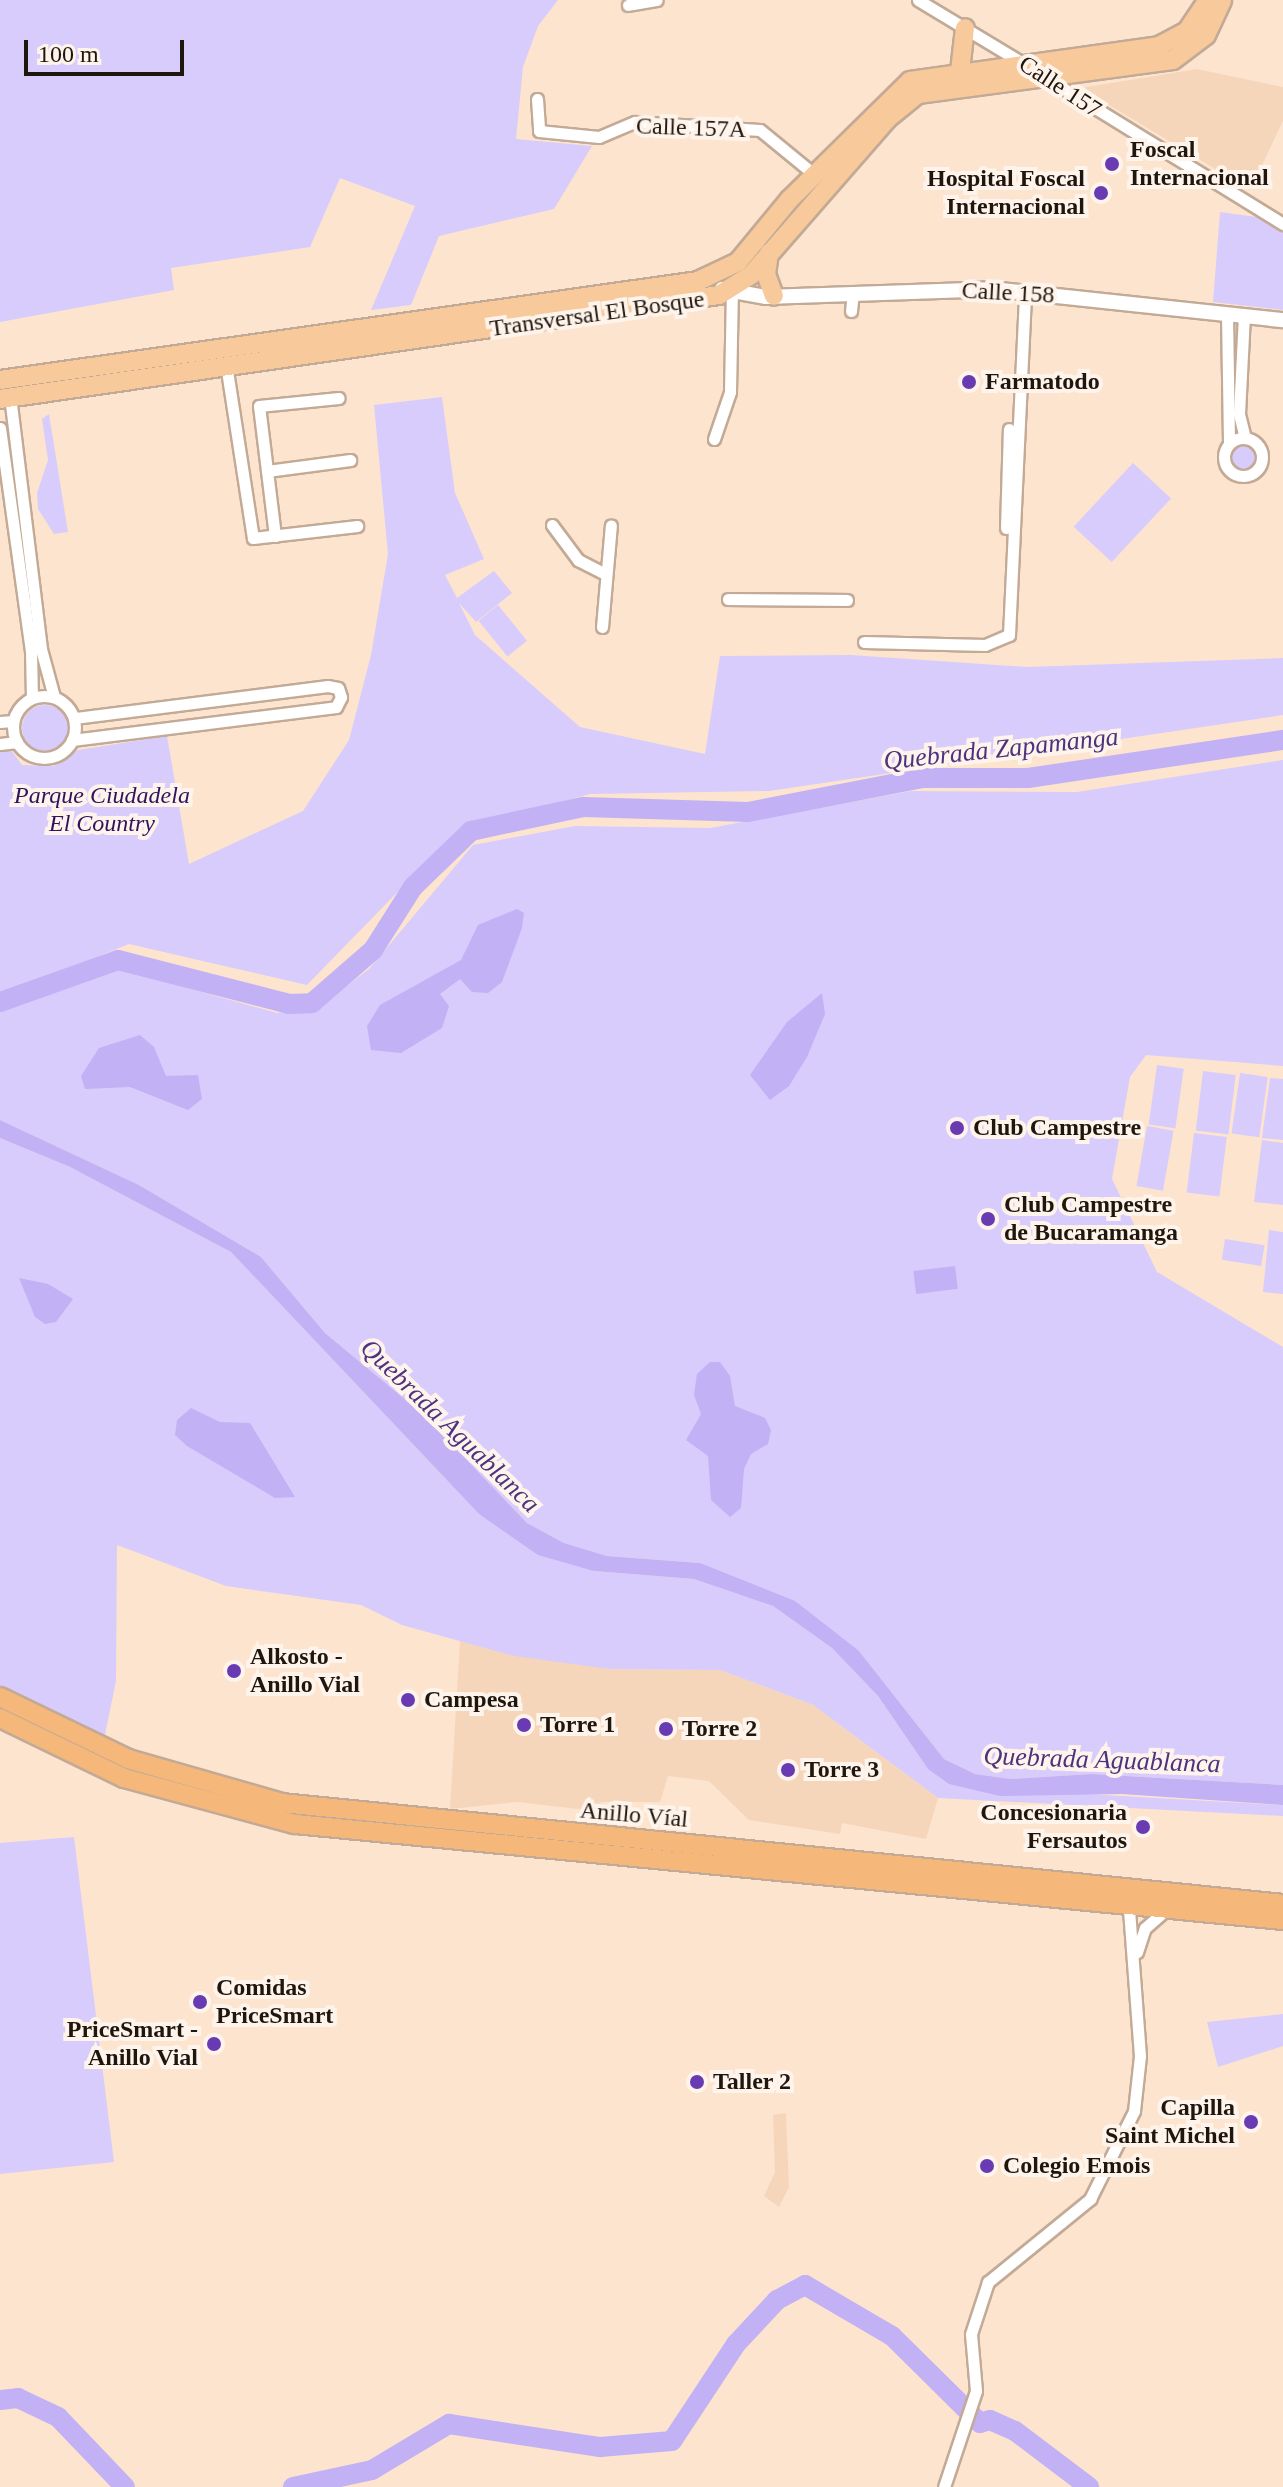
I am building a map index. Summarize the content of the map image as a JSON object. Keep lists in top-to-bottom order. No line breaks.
{"streets":{"highway":["Anillo Víal"],"main road":["Transversal El Bosque"],"street":["Calle 157","Calle 157A","Calle 158"]},"crossings":[["Calle 157","Transversal El Bosque"],["Calle 157A","Transversal El Bosque"],["Calle 158","Transversal El Bosque"]],"water":["Quebrada Zapamanga","Quebrada Aguablanca"],"parks":["Parque Ciudadela El Country"],"places":["Foscal Internacional","Hospital Foscal Internacional","Farmatodo","Club Campestre","Club Campestre de Bucaramanga","Alkosto - Anillo Vial","Campesa","Torre 1","Torre 2","Torre 3","Concesionaria Fersautos","Comidas PriceSmart","PriceSmart - Anillo Vial","Taller 2","Capilla Saint Michel","Colegio Emois"],"scale_bar":"100 m"}
